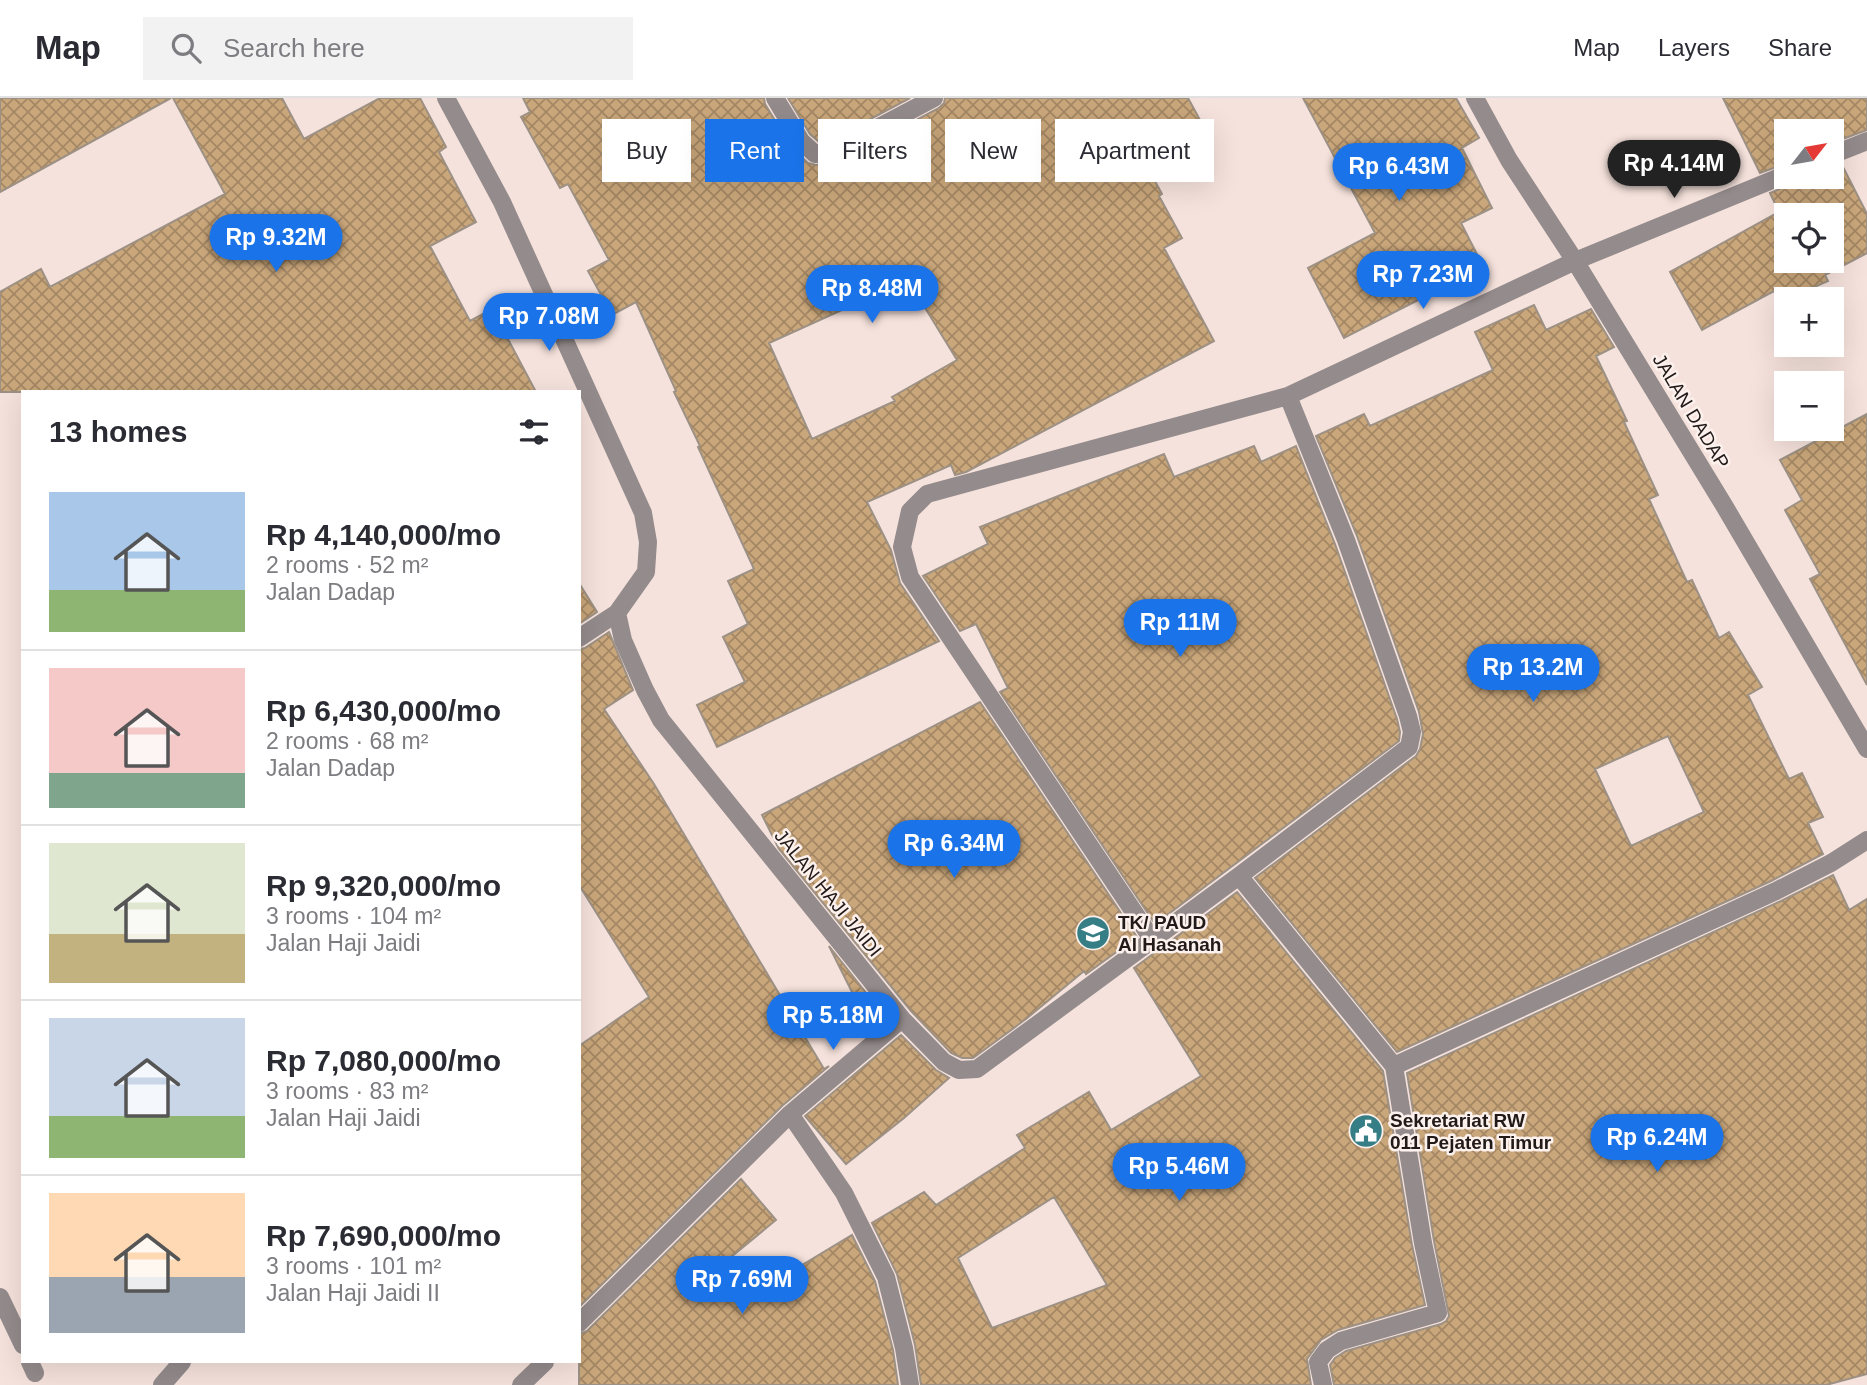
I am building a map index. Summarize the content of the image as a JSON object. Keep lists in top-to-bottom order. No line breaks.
{"streets":{"street":["JALAN DADAP","JALAN HAJI JAIDI"]},"places":{"school or university":["TK/ PAUD Al Hasanah"],"public building":["Sekretariat RW 011 Pejaten Timur"]},"north":"top right","page":{"header":"Map","search":"Search here","nav":["Map","Layers","Share"],"map_buttons":["+","−"],"chip":["Buy","Rent","Filters","New","Apartment"],"price":["Rp 4.14M","Rp 6.43M","Rp 9.32M","Rp 7.23M","Rp 8.48M","Rp 7.08M","Rp 11M","Rp 13.2M","Rp 6.34M","Rp 5.18M","Rp 6.24M","Rp 5.46M","Rp 7.69M"],"heading":"13 homes","list":[{"name":"Rp 4,140,000/mo","note":"2 rooms · 52 m² · Jalan Dadap"},{"name":"Rp 6,430,000/mo","note":"2 rooms · 68 m² · Jalan Dadap"},{"name":"Rp 9,320,000/mo","note":"3 rooms · 104 m² · Jalan Haji Jaidi"},{"name":"Rp 7,080,000/mo","note":"3 rooms · 83 m² · Jalan Haji Jaidi"},{"name":"Rp 7,690,000/mo","note":"3 rooms · 101 m² · Jalan Haji Jaidi II"}]}}
